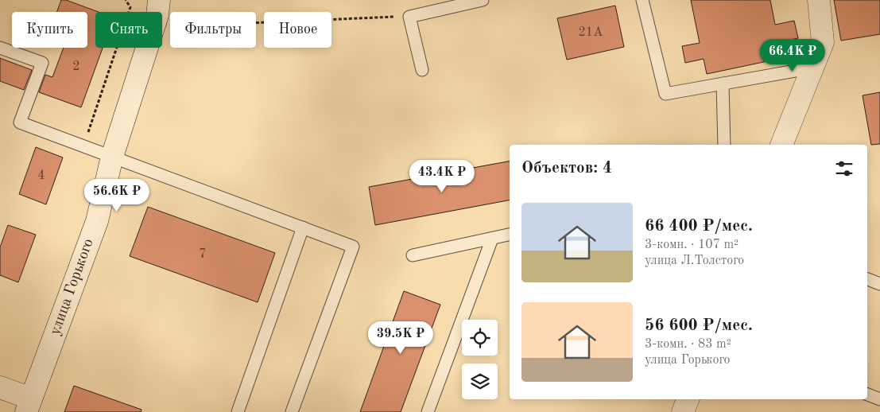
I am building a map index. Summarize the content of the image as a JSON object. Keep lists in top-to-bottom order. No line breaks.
{"streets":{"main road":["улица Горького"]},"house_numbers":["21А","2","4","7"],"page":{"chip":["Купить","Снять","Фильтры","Новое"],"price":["66.4K ₽","43.4K ₽","56.6K ₽","39.5K ₽"],"heading":"Объектов: 4","list":[{"name":"66 400 ₽/мес.","note":"3-комн. · 107 m² · улица Л.Толстого"},{"name":"56 600 ₽/мес.","note":"3-комн. · 83 m² · улица Горького"}]}}
